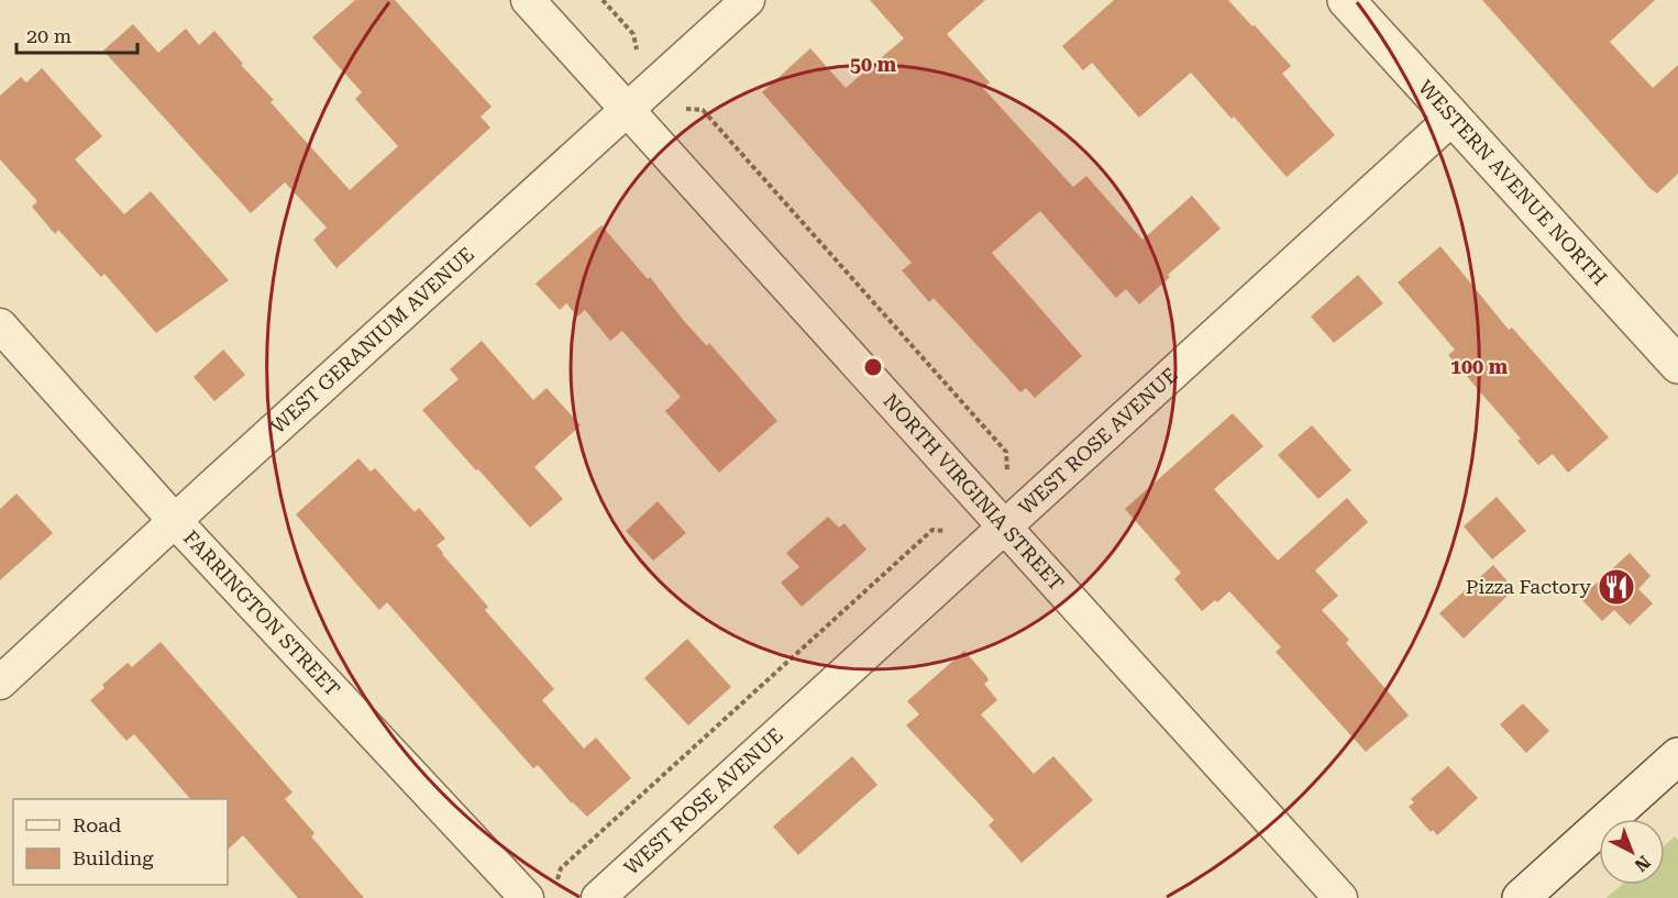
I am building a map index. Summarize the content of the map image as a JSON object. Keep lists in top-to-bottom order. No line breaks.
{"streets":{"street":["WESTERN AVENUE NORTH","WEST GERANIUM AVENUE","WEST ROSE AVENUE","NORTH VIRGINIA STREET","FARRINGTON STREET"]},"crossings":[["WESTERN AVENUE NORTH","WEST ROSE AVENUE"],["WEST GERANIUM AVENUE","NORTH VIRGINIA STREET"],["WEST GERANIUM AVENUE","FARRINGTON STREET"],["WEST ROSE AVENUE","NORTH VIRGINIA STREET"]],"places":{"restaurant":["Pizza Factory"]},"legend":["Road","Building"],"scale_bar":"20 m","north":"bottom right","rings":["50 m","100 m"]}
